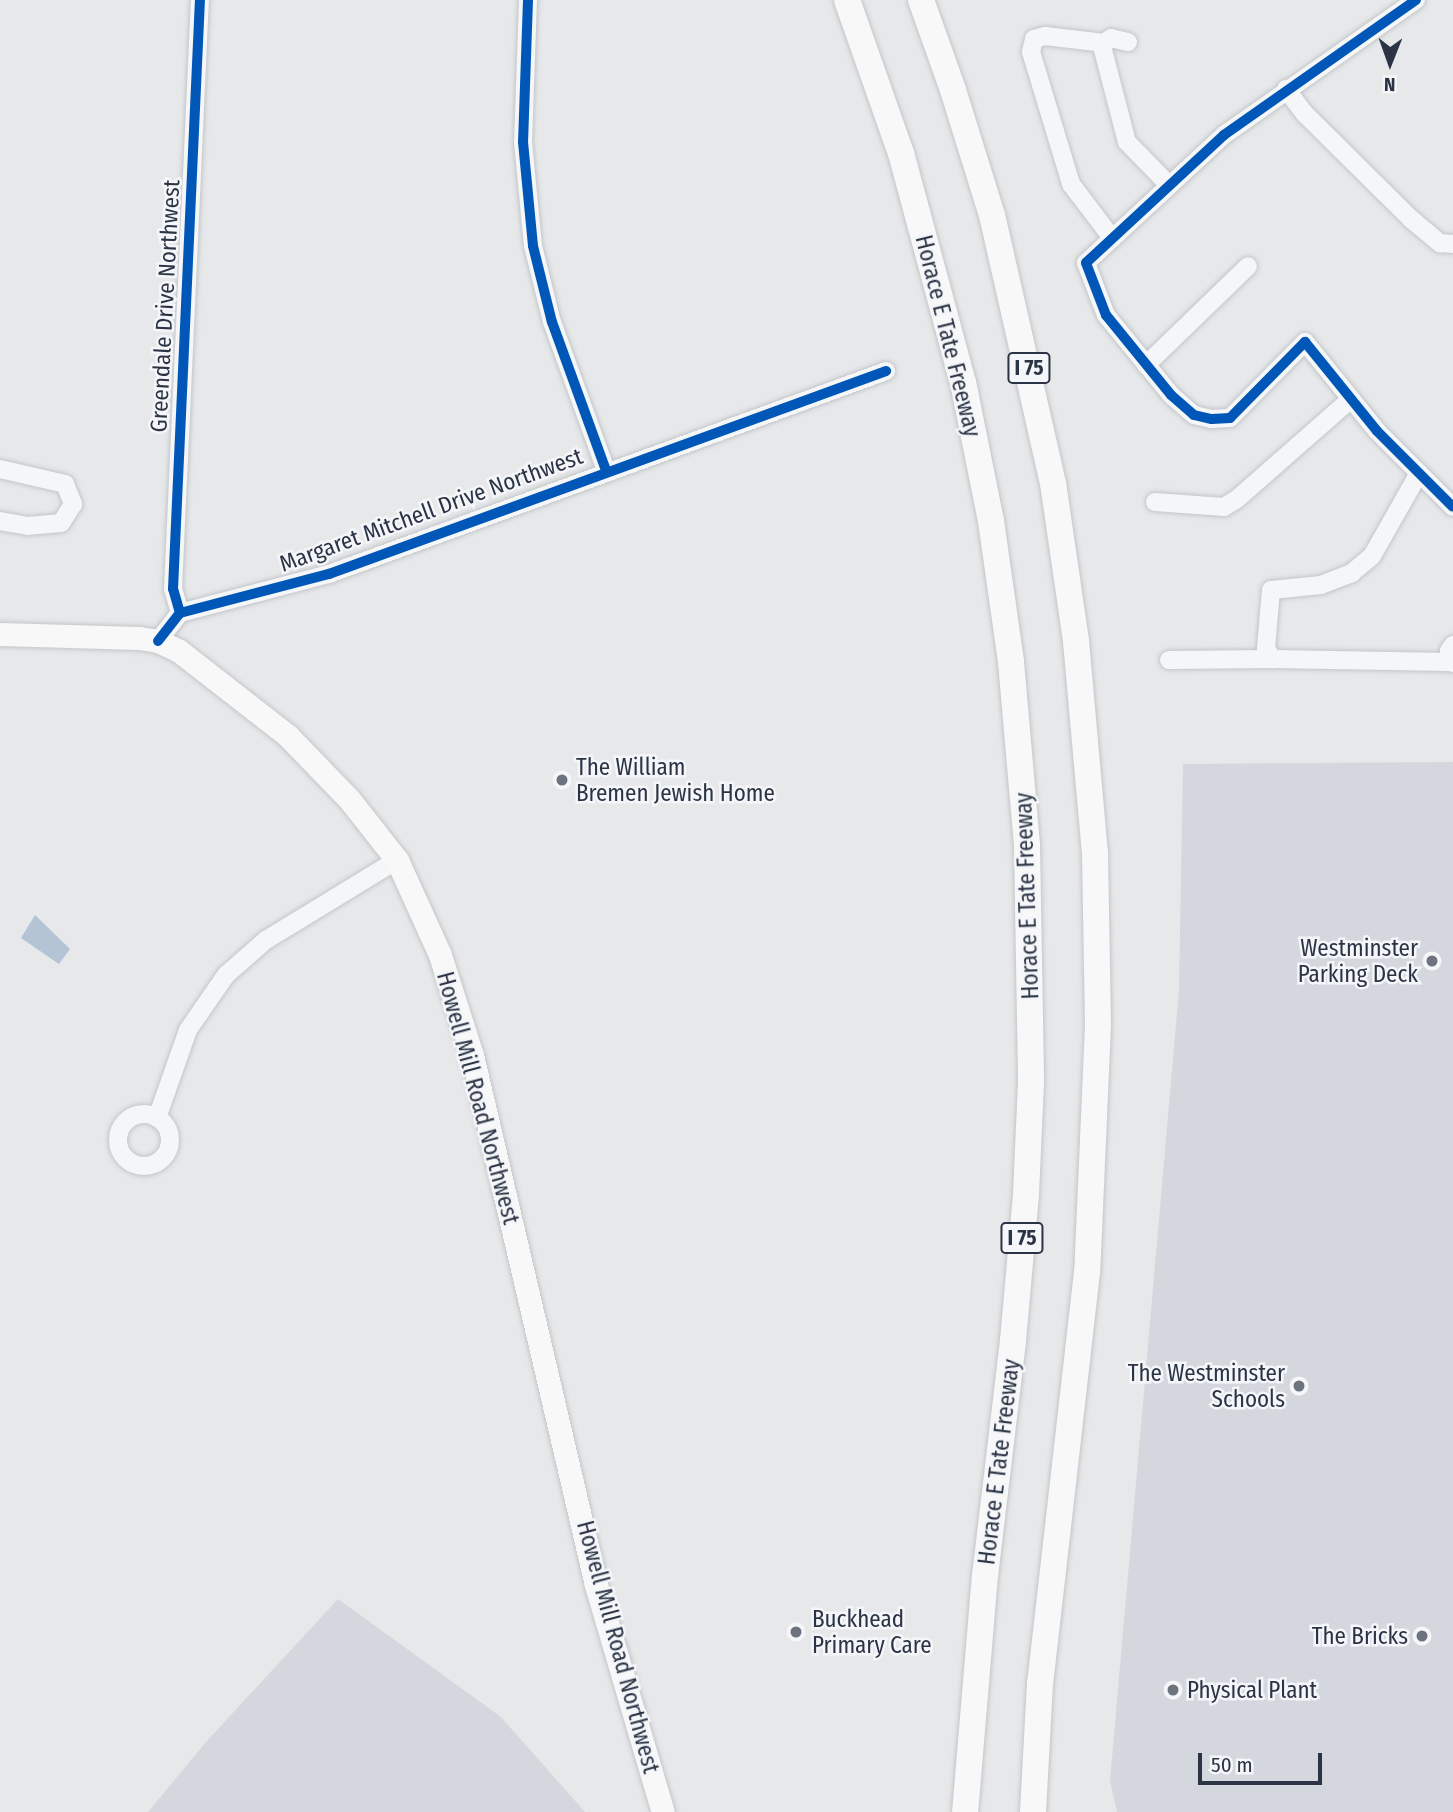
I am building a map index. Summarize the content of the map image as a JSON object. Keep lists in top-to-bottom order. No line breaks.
{"streets":{"highway":["Horace E Tate Freeway","I 75"],"main road":["Howell Mill Road Northwest"],"street":["Greendale Drive Northwest","Margaret Mitchell Drive Northwest"]},"crossings":[["Greendale Drive Northwest","Margaret Mitchell Drive Northwest"]],"places":["The William Bremen Jewish Home","Westminster Parking Deck","The Westminster Schools","Buckhead Primary Care","The Bricks","Physical Plant"],"scale_bar":"50 m","north":"bottom"}
